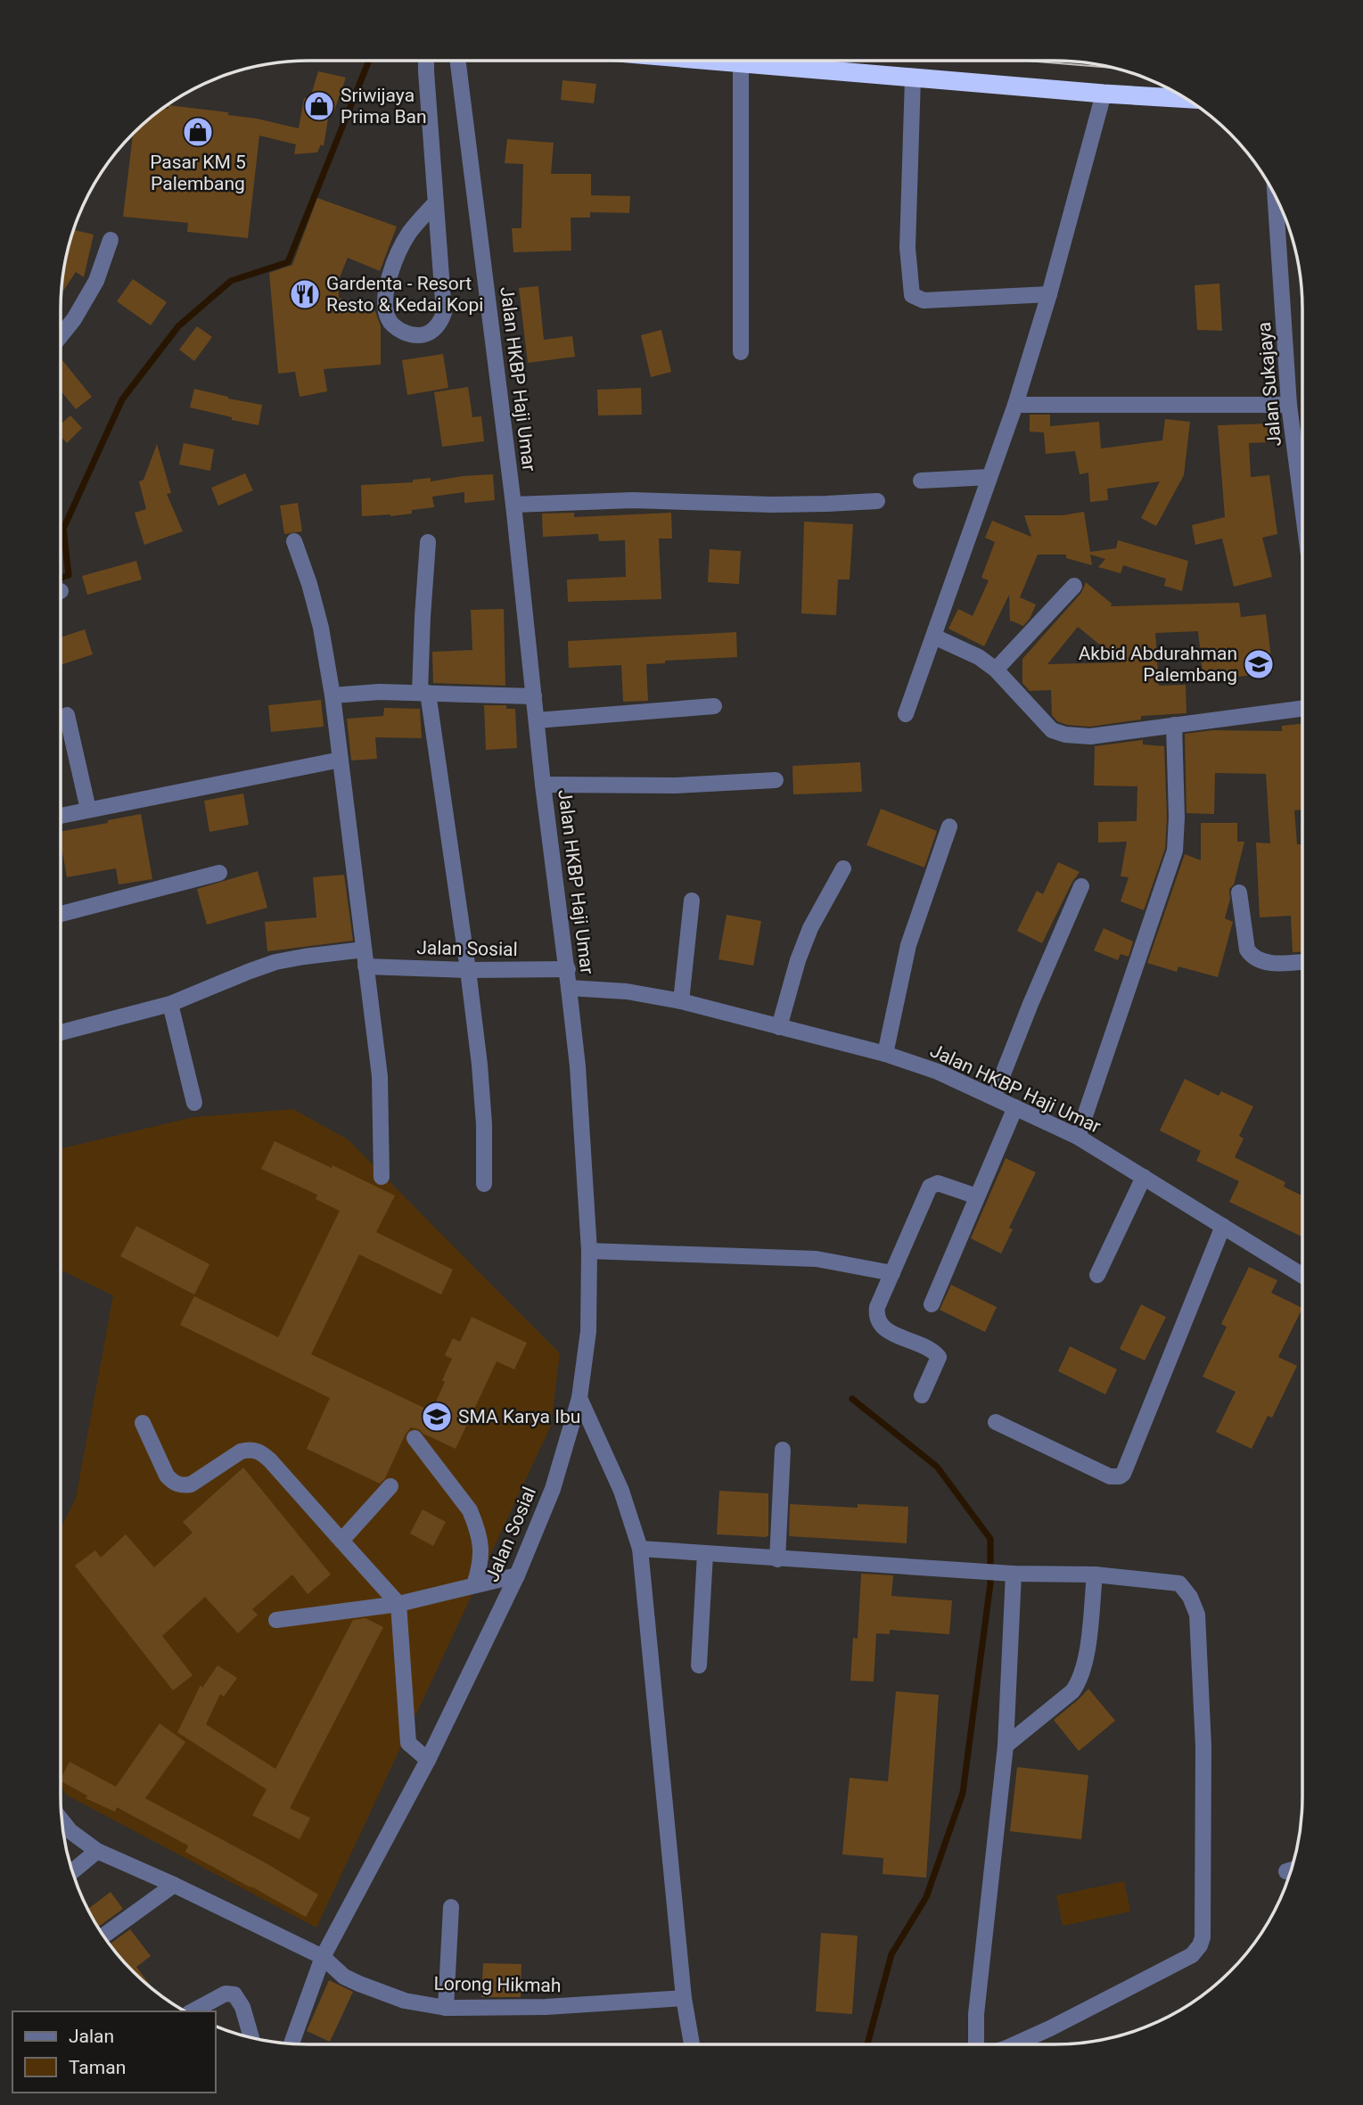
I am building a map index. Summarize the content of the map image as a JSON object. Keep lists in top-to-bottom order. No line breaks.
{"streets":{"street":["Jalan HKBP Haji Umar","Jalan Sukajaya","Jalan Sosial","Lorong Hikmah"]},"crossings":[["Jalan HKBP Haji Umar","Jalan Sosial"],["Jalan Sosial","Lorong Hikmah"]],"places":{"shop":["Sriwijaya Prima Ban","Pasar KM 5 Palembang"],"restaurant":["Gardenta - Resort Resto & Kedai Kopi"],"school or university":["Akbid Abdurahman Palembang","SMA Karya Ibu"]},"legend":["Jalan","Taman"]}
